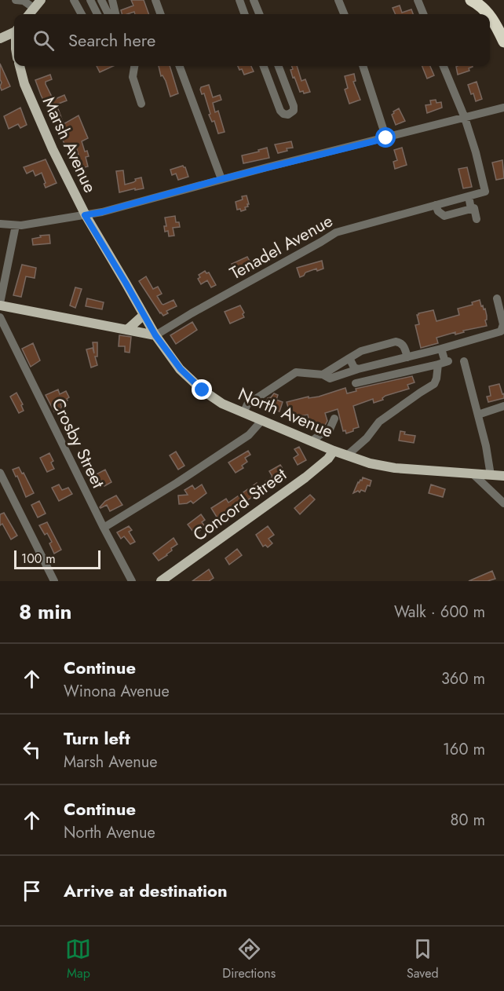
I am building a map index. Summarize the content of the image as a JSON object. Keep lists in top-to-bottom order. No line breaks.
{"streets":{"main road":["Marsh Avenue","North Avenue","Concord Street"],"street":["Tenadel Avenue","Crosby Street"]},"crossings":[["Marsh Avenue","Tenadel Avenue"],["Marsh Avenue","North Avenue"],["Tenadel Avenue","North Avenue"],["North Avenue","Concord Street"]],"scale_bar":"100 m","page":{"search":"Search here","scale":"100 m","heading":["8 min","Walk · 600 m"],"list":[["Continue","Winona Avenue","360 m"],["Turn left","Marsh Avenue","160 m"],["Continue","North Avenue","80 m"],"Arrive at destination"],"nav":["Map","Directions","Saved"]}}
